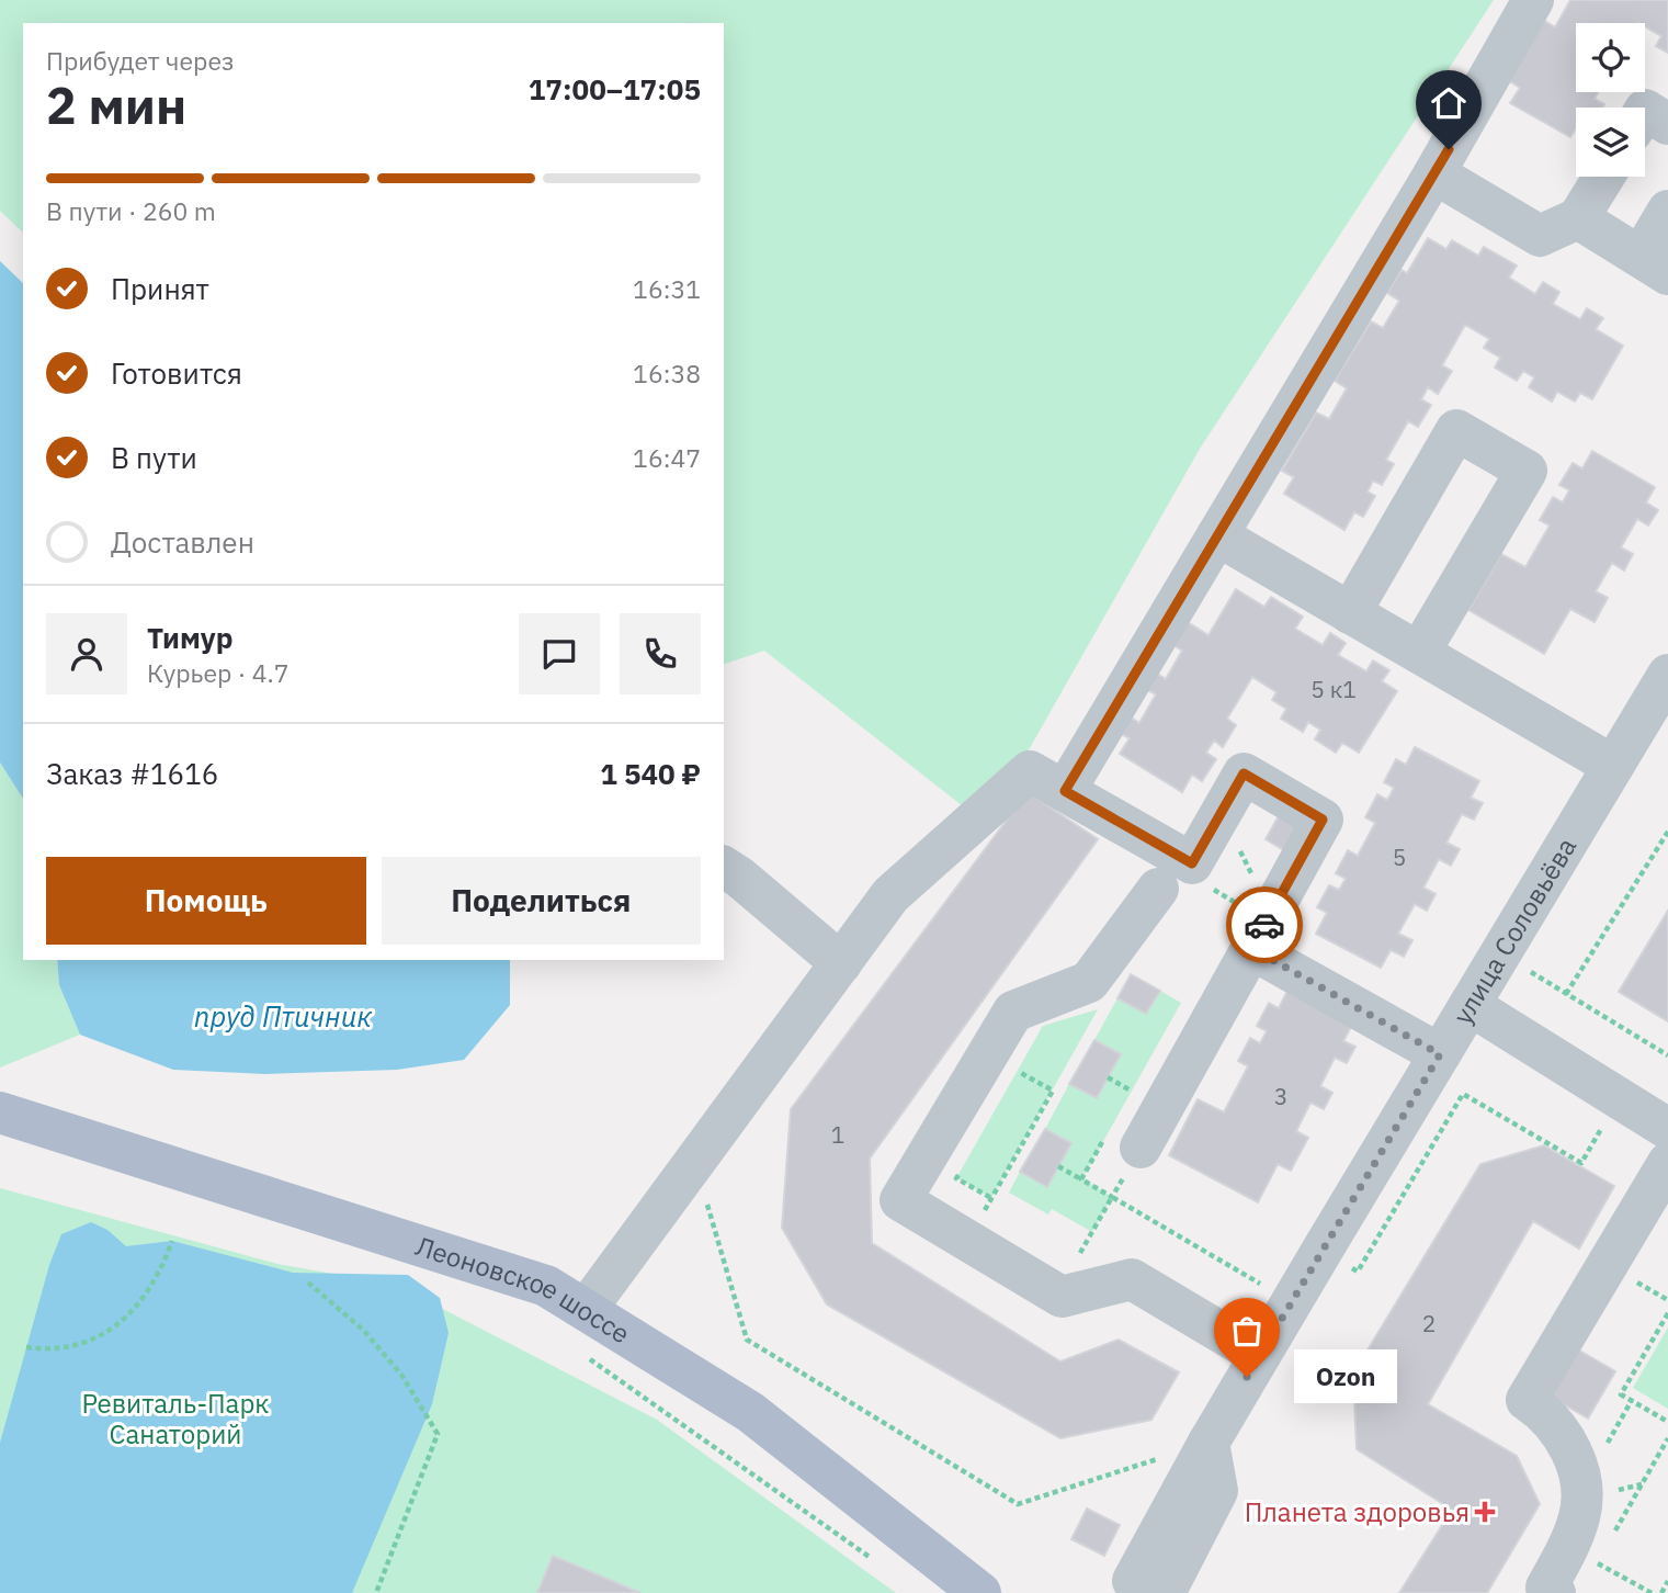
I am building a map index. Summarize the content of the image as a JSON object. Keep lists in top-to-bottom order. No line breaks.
{"streets":{"main road":["Леоновское шоссе"],"street":["улица Соловьёва"]},"water":["пруд Птичник"],"parks":["Ревиталь-Парк Санаторий"],"places":{"other":["Ozon"],"health":["Планета здоровья"]},"house_numbers":["5 к1","5","3","1","2"],"page":{"heading":["2 мин","Прибудет через","17:00–17:05"],"panel":["Тимур","Курьер · 4.7","Заказ #1616","1 540 ₽"],"bar":"В пути · 260 m","list":[["Принят","16:31"],["Готовится","16:38"],["В пути","16:47"],"Доставлен"],"buttons":["Помощь","Поделиться"],"bubble":"Ozon"}}
